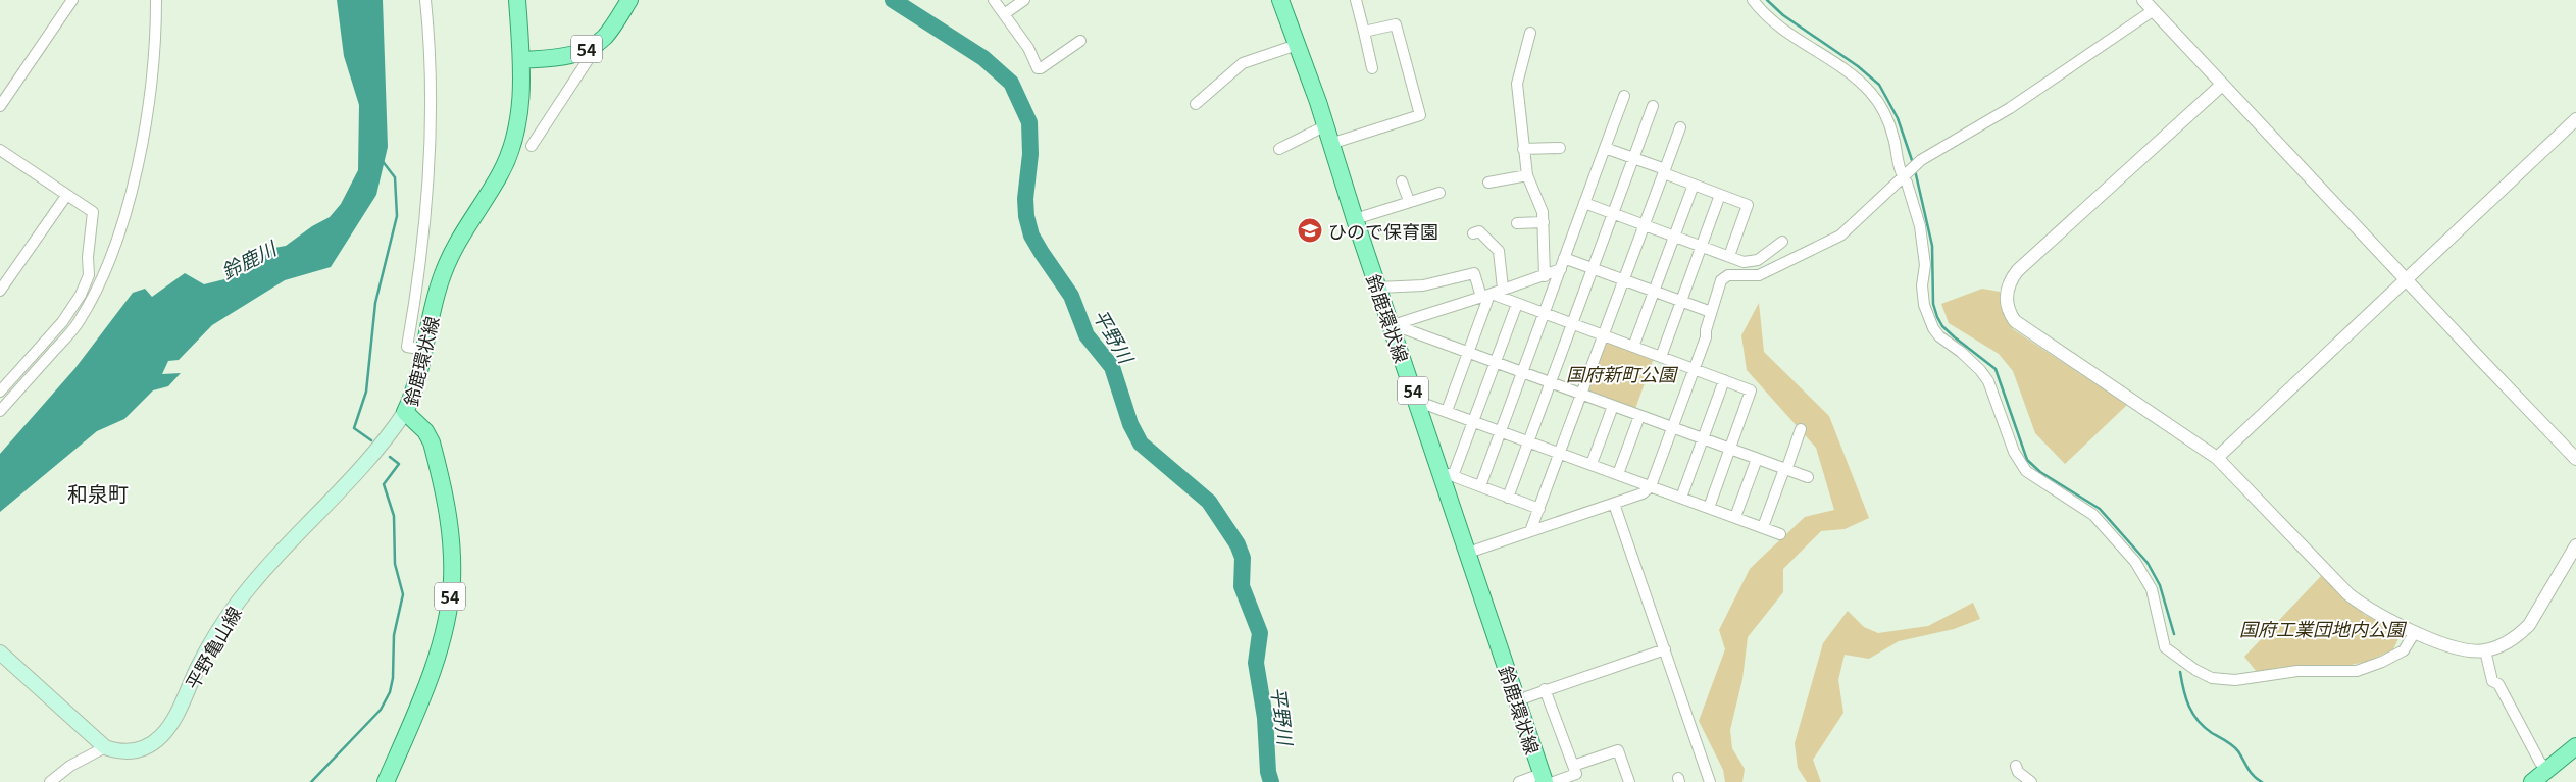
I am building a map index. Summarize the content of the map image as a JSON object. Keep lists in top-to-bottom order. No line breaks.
{"streets":{"main road":["54","鈴鹿環状線","平野亀山線"]},"crossings":[["54","鈴鹿環状線"],["鈴鹿環状線","平野亀山線"]],"districts":["和泉町"],"water":["鈴鹿川","平野川"],"parks":["国府新町公園","国府工業団地内公園"],"places":{"school or university":["ひので保育園"]}}
